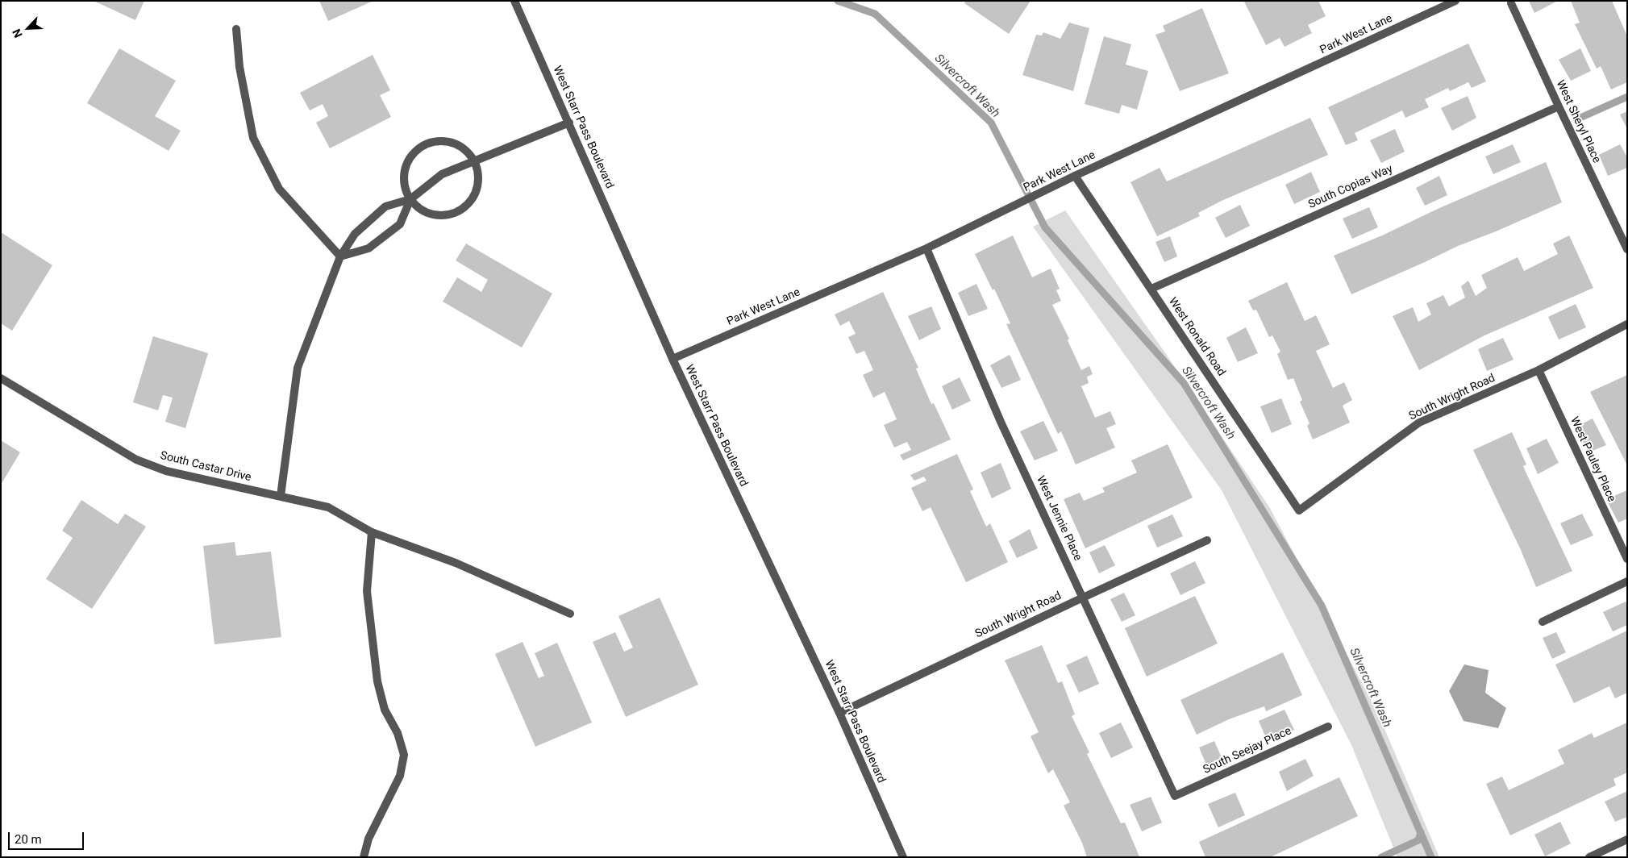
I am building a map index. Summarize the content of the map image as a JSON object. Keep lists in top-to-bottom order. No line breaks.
{"streets":{"street":["Park West Lane","West Sheryl Place","West Starr Pass Boulevard","South Copias Way","West Ronald Road","South Wright Road","West Pauley Place","South Castar Drive","West Jennie Place","South Seejay Place"]},"crossings":[["Park West Lane","West Starr Pass Boulevard"],["Park West Lane","West Ronald Road"],["Park West Lane","West Jennie Place"],["West Sheryl Place","South Copias Way"],["West Starr Pass Boulevard","South Wright Road"],["South Copias Way","West Ronald Road"],["West Ronald Road","South Wright Road"],["South Wright Road","West Pauley Place"],["South Wright Road","West Jennie Place"],["West Jennie Place","South Seejay Place"]],"water":["Silvercroft Wash"],"scale_bar":"20 m","north":"bottom left"}
